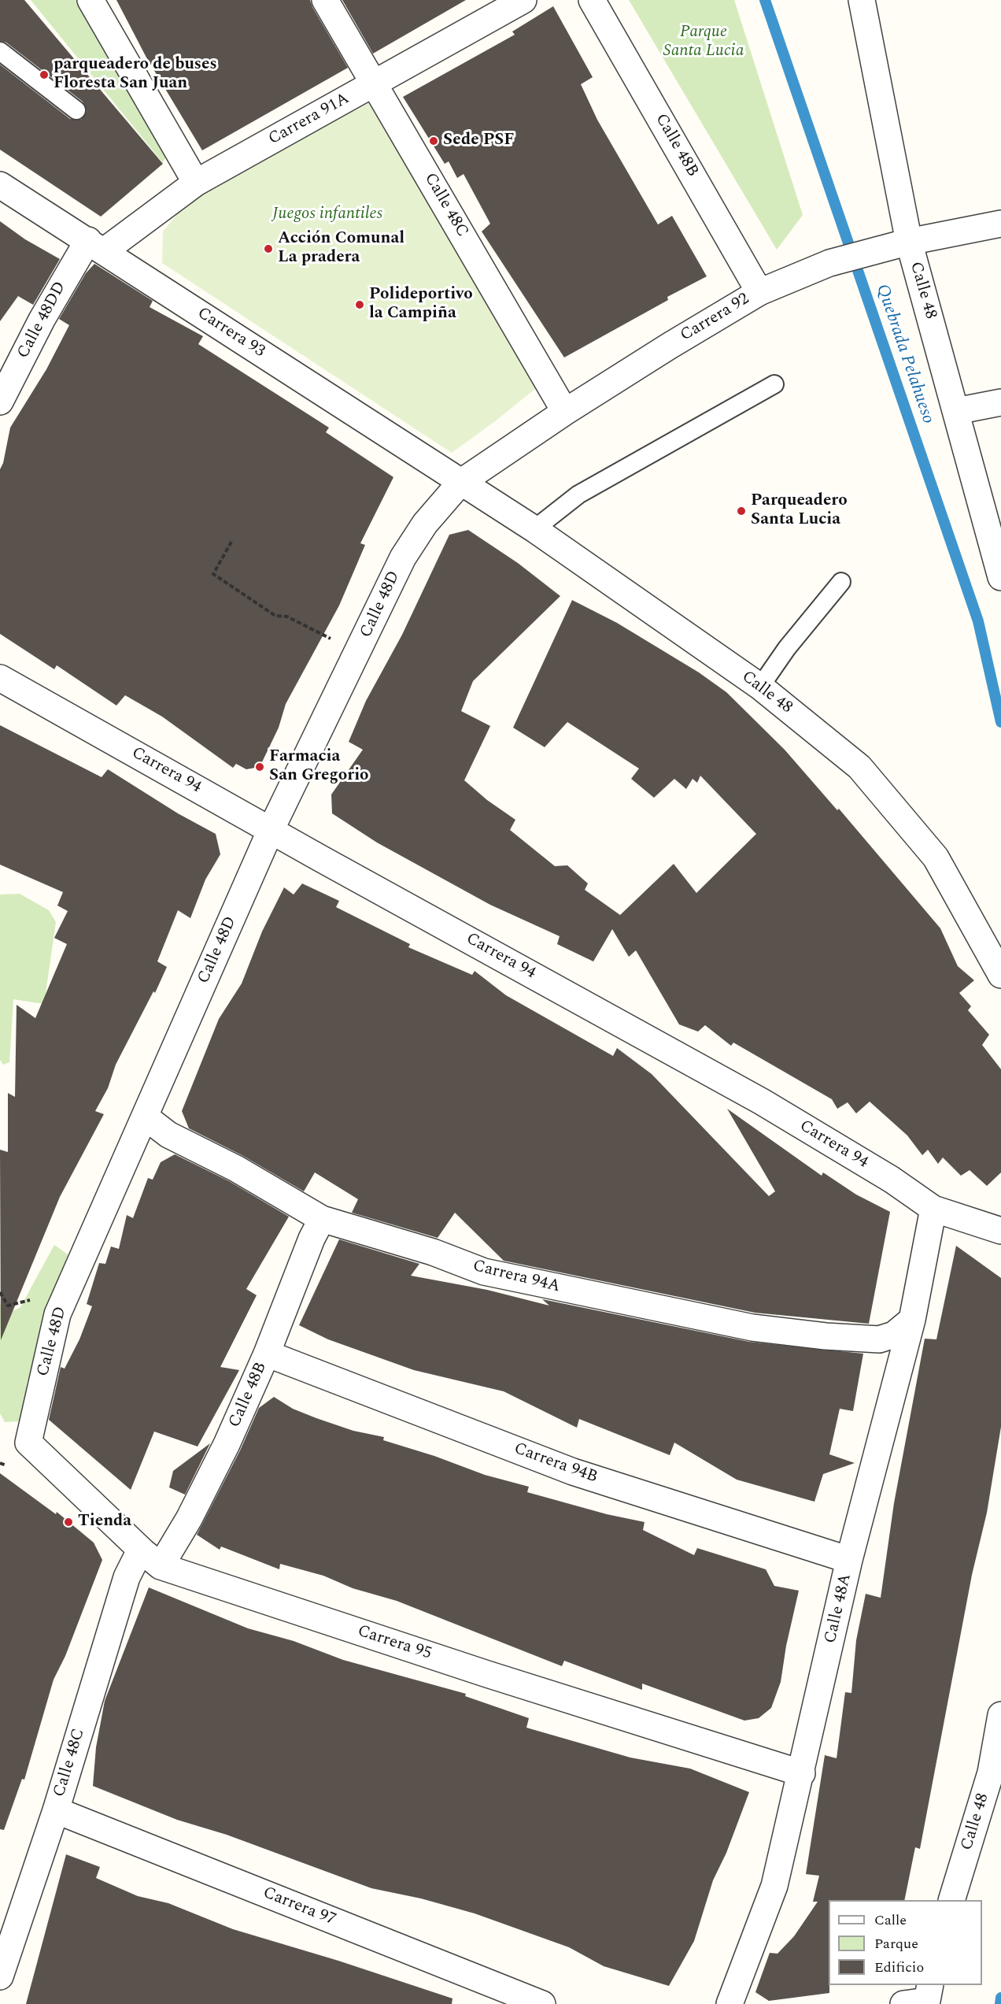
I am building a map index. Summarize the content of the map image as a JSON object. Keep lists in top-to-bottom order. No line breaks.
{"streets":{"street":["Carrera 91A","Calle 48B","Calle 48C","Calle 48","Carrera 92","Calle 48DD","Carrera 93","Calle 48D","Carrera 94","Carrera 94A","Carrera 94B","Calle 48A","Carrera 95","Carrera 97"]},"crossings":[["Carrera 91A","Calle 48C"],["Carrera 91A","Calle 48DD"],["Carrera 91A","Carrera 93"],["Calle 48B","Calle 48C"],["Calle 48B","Carrera 92"],["Calle 48B","Carrera 94A"],["Calle 48B","Carrera 94B"],["Calle 48B","Carrera 95"],["Calle 48C","Carrera 92"],["Calle 48C","Carrera 95"],["Calle 48C","Carrera 97"],["Calle 48","Carrera 92"],["Calle 48","Carrera 93"],["Calle 48","Calle 48D"],["Carrera 92","Carrera 93"],["Carrera 92","Calle 48D"],["Calle 48DD","Carrera 93"],["Carrera 93","Calle 48D"],["Calle 48D","Carrera 94"],["Calle 48D","Carrera 94A"],["Calle 48D","Carrera 95"],["Carrera 94","Calle 48A"],["Carrera 94A","Calle 48A"],["Carrera 94B","Calle 48A"],["Calle 48A","Carrera 95"]],"water":["Quebrada Pelahueso"],"parks":["Parque Santa Lucia","Juegos infantiles"],"places":["parqueadero de buses Floresta San Juan","Sede PSF","Acción Comunal La pradera","Polideportivo la Campiña","Parqueadero Santa Lucia","Farmacia San Gregorio","Tienda"],"legend":["Calle","Parque","Edificio"]}
